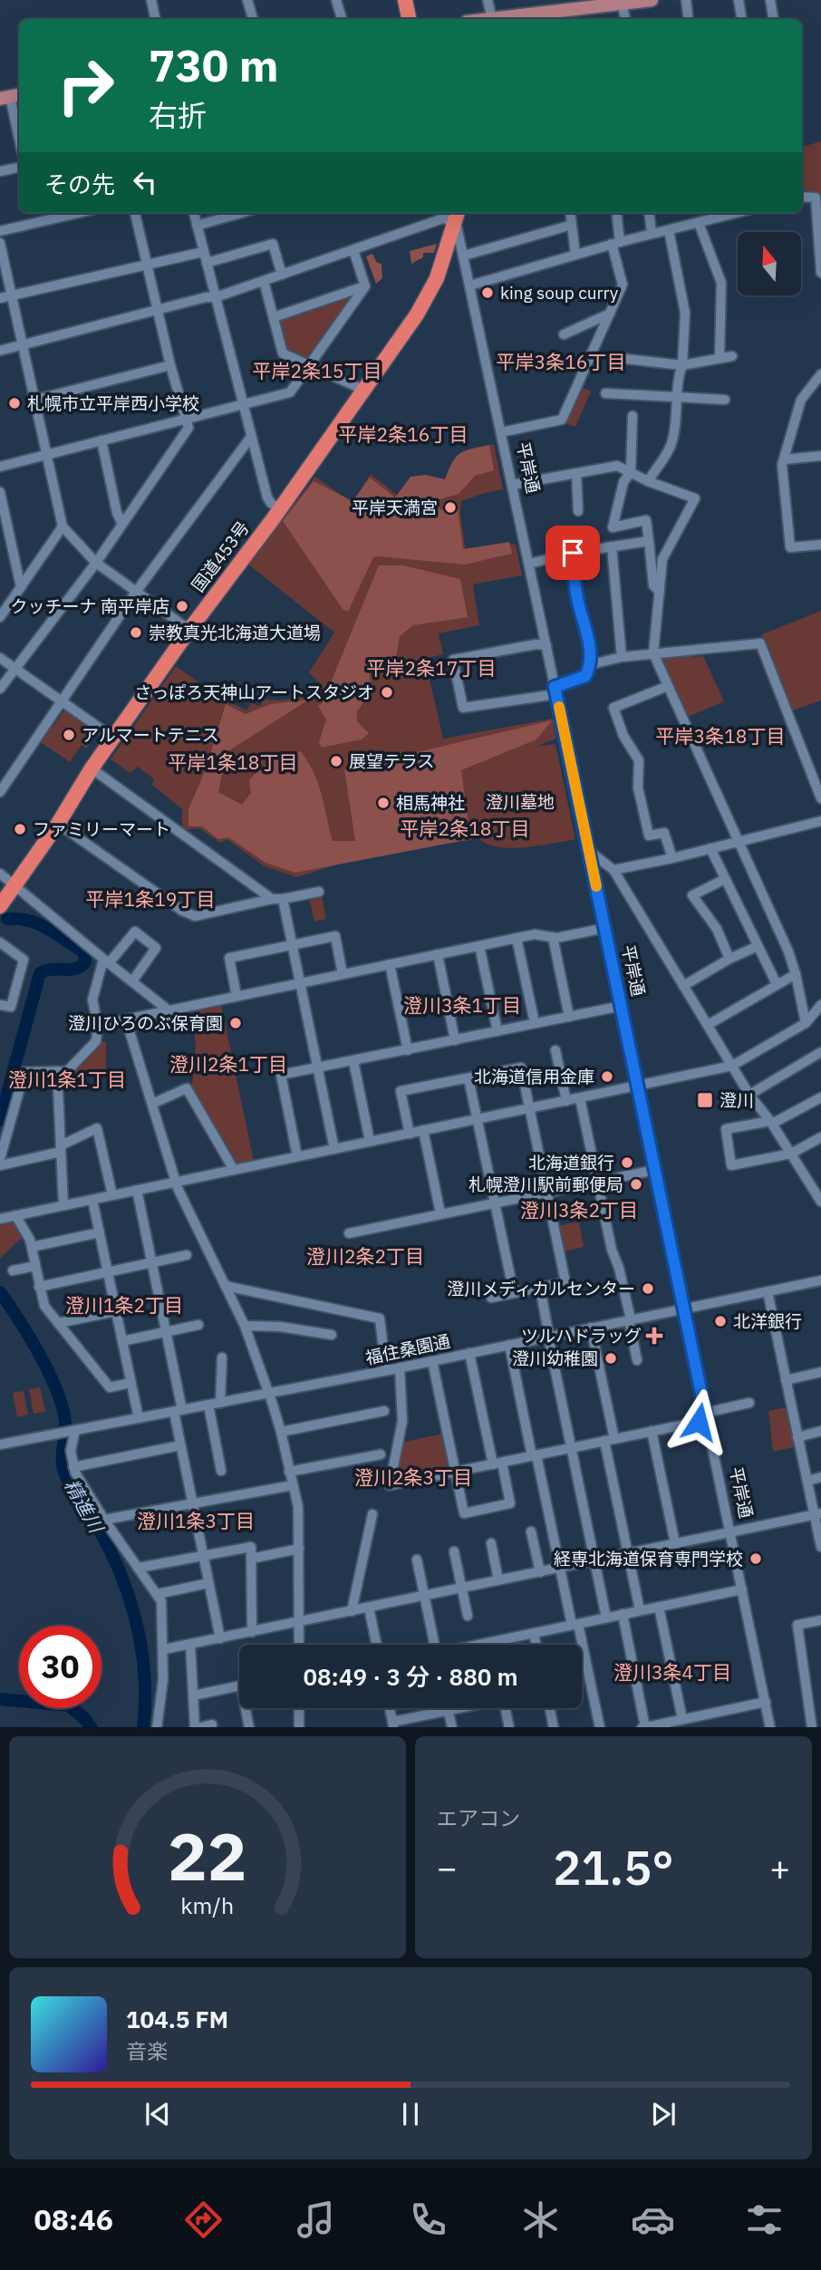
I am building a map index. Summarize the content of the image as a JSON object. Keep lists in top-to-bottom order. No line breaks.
{"streets":{"highway":["国道453号"],"street":["平岸通","福住桑園通"]},"crossings":[["平岸通","国道453号"],["平岸通","福住桑園通"]],"districts":["平岸3条16丁目","平岸2条15丁目","平岸2条16丁目","平岸2条17丁目","平岸3条18丁目","平岸1条18丁目","平岸2条18丁目","平岸1条19丁目","澄川3条1丁目","澄川2条1丁目","澄川1条1丁目","澄川3条2丁目","澄川2条2丁目","澄川1条2丁目","澄川2条3丁目","澄川1条3丁目","澄川3条4丁目"],"water":["精進川"],"parks":["澄川墓地"],"places":{"other":["king soup curry","札幌市立平岸西小学校","平岸天満宮","クッチーナ 南平岸店","崇教真光北海道大道場","さっぽろ天神山アートスタジオ","アルマートテニス","展望テラス","相馬神社","ファミリーマート","澄川ひろのぶ保育園","北海道信用金庫","北海道銀行","札幌澄川駅前郵便局","澄川メディカルセンター","北洋銀行","澄川幼稚園","経専北海道保育専門学校"],"transit":["澄川"],"health":["ツルハドラッグ"]},"north":"top","page":{"turn":["730 m","右折"],"then":"その先","limit":"30","trip":"08:49 · 3 分 · 880 m","tile":"エアコン","heat":["−","21.5°","+"],"song":["104.5 FM","音楽"],"tabs":"08:46","gauge":["22","km/h"]}}
